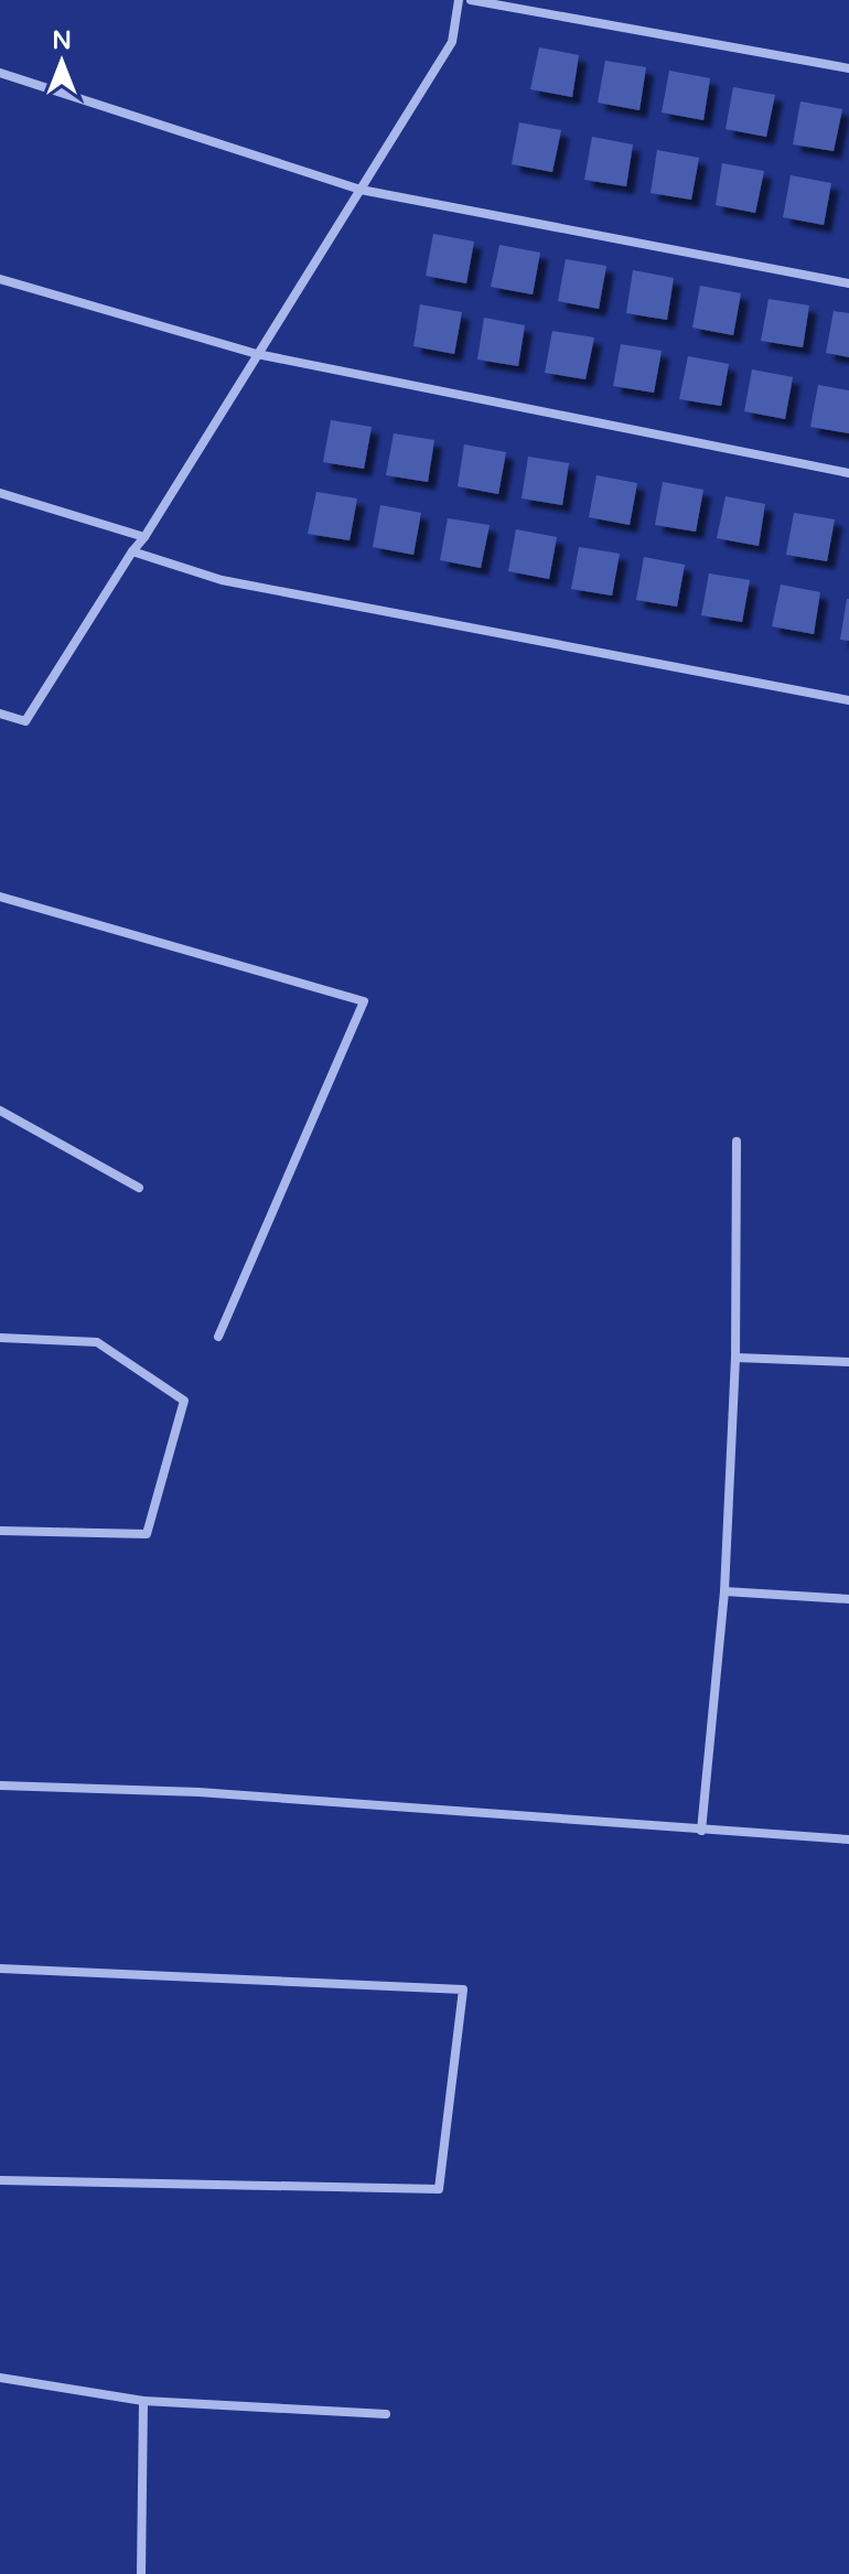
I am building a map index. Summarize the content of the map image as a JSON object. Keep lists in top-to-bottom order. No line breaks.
{"north":"top"}
